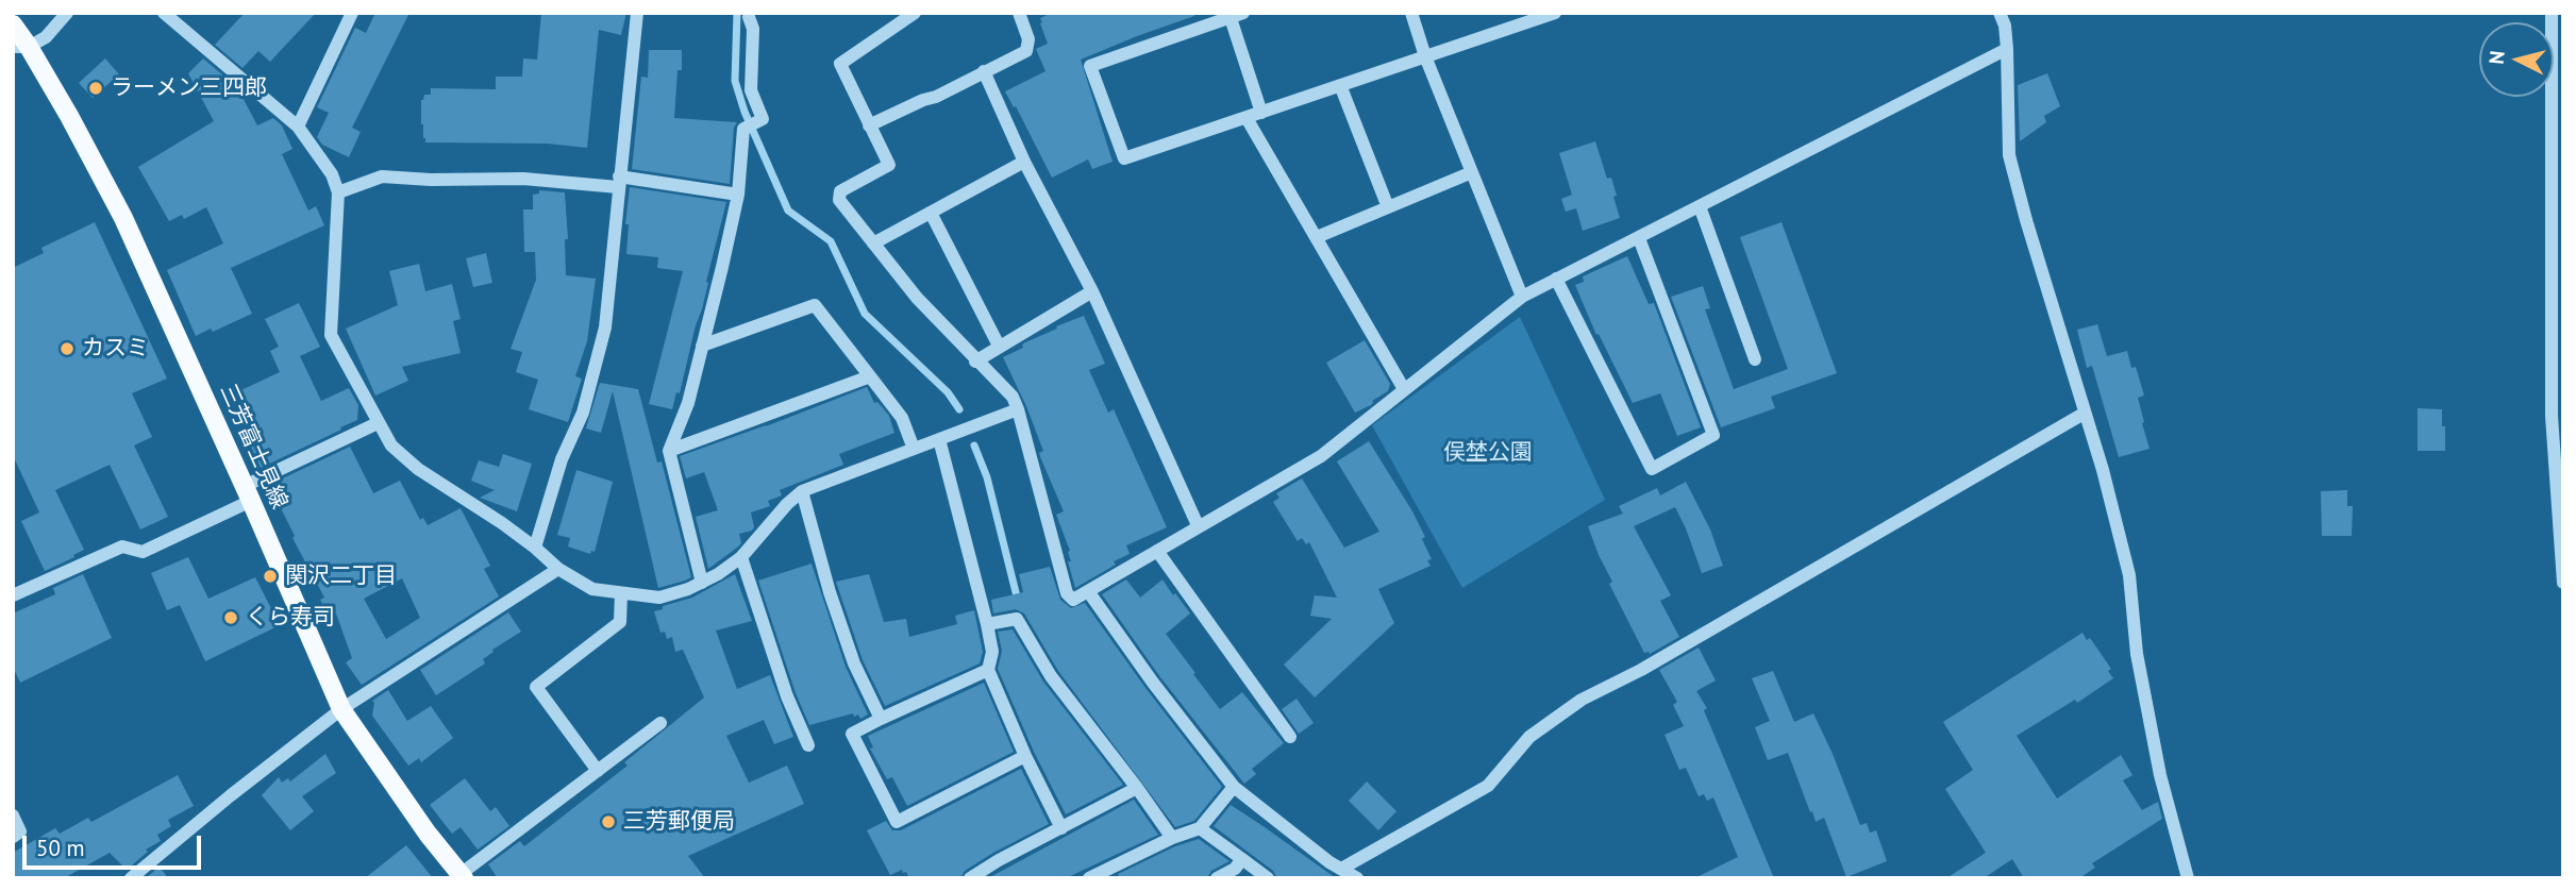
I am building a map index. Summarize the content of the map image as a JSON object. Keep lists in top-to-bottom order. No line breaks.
{"streets":{"main road":["三芳富士見線"]},"parks":["俣埜公園"],"places":["ラーメン三四郎","カスミ","関沢二丁目","くら寿司","三芳郵便局"],"scale_bar":"50 m","north":"left"}
